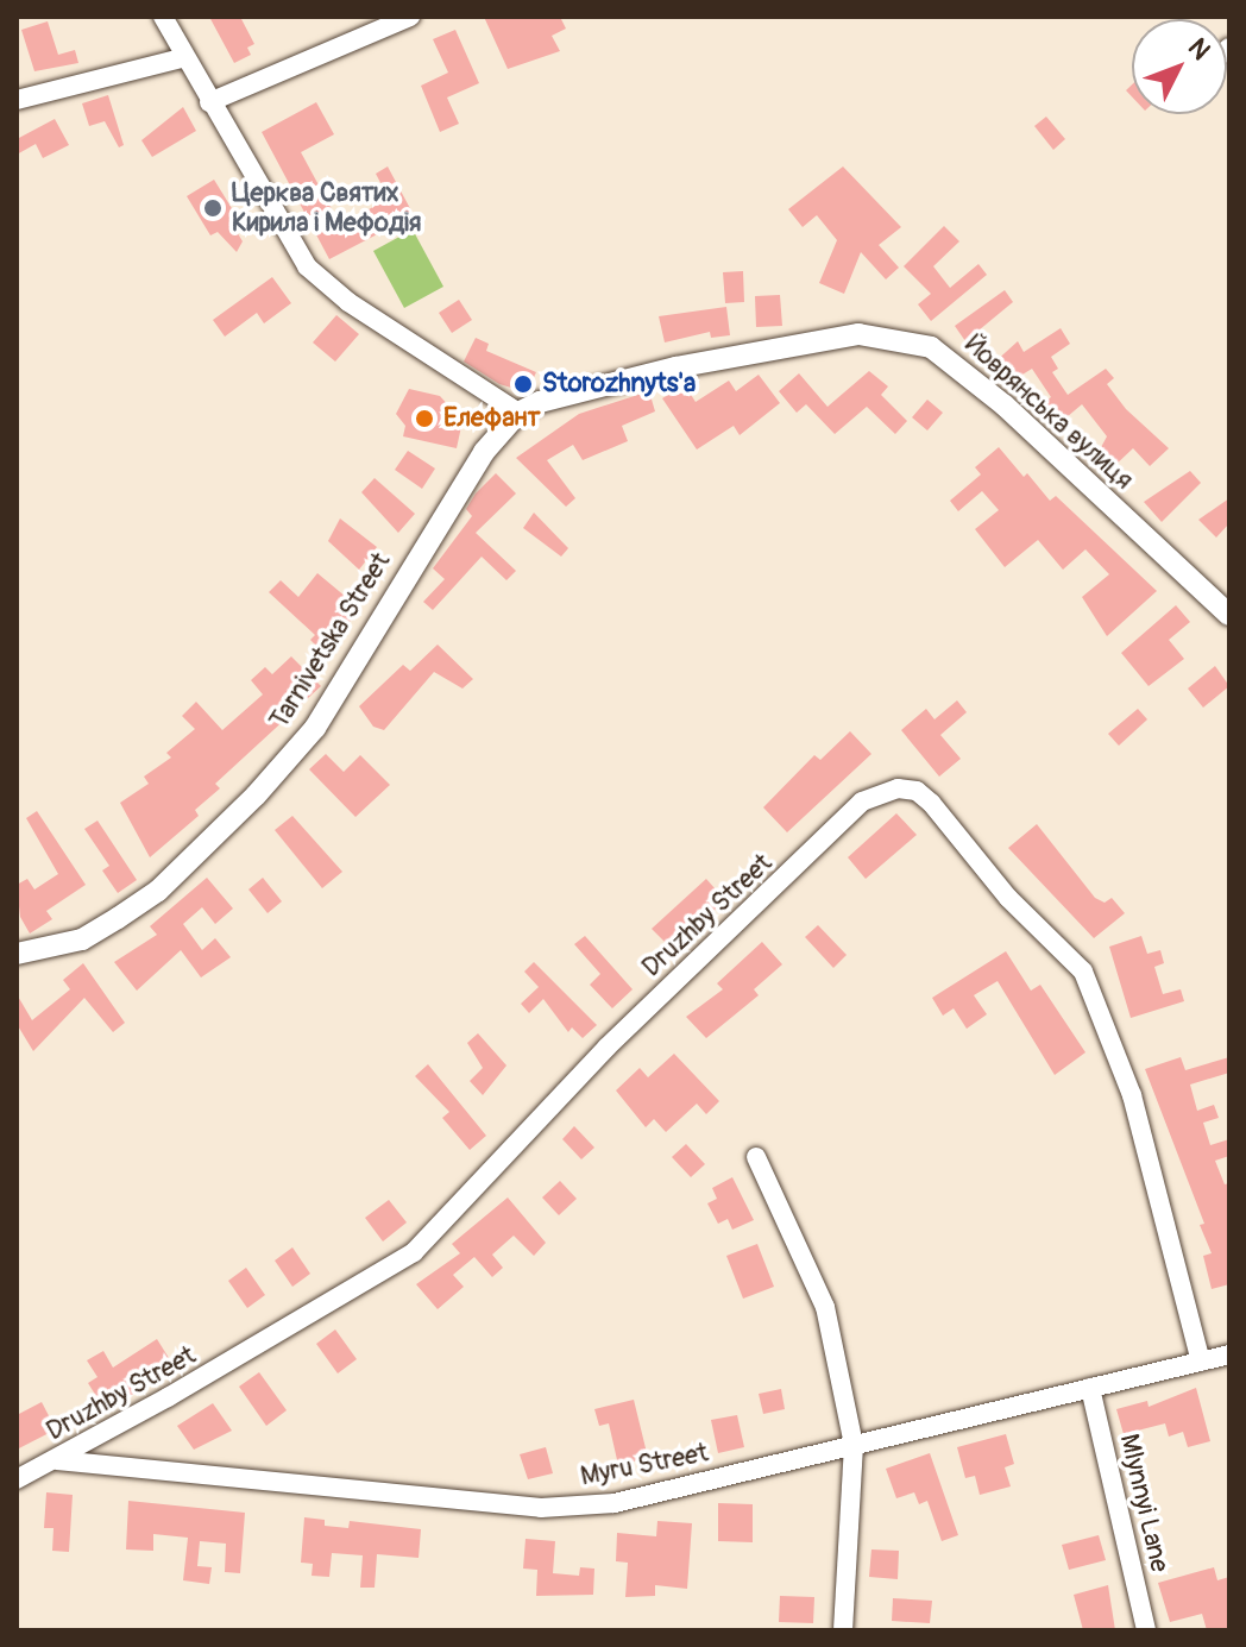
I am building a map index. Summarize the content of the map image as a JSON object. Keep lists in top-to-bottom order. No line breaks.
{"streets":{"street":["Йоврянська вулиця","Tarnivetska Street","Druzhby Street","Myru Street","Mlynnyi Lane"]},"crossings":[["Йоврянська вулиця","Tarnivetska Street"],["Druzhby Street","Myru Street"],["Myru Street","Mlynnyi Lane"]],"places":["Церква Святих Кирила і Мефодія","Storozhnyts'a","Елефант"],"north":"top right"}
